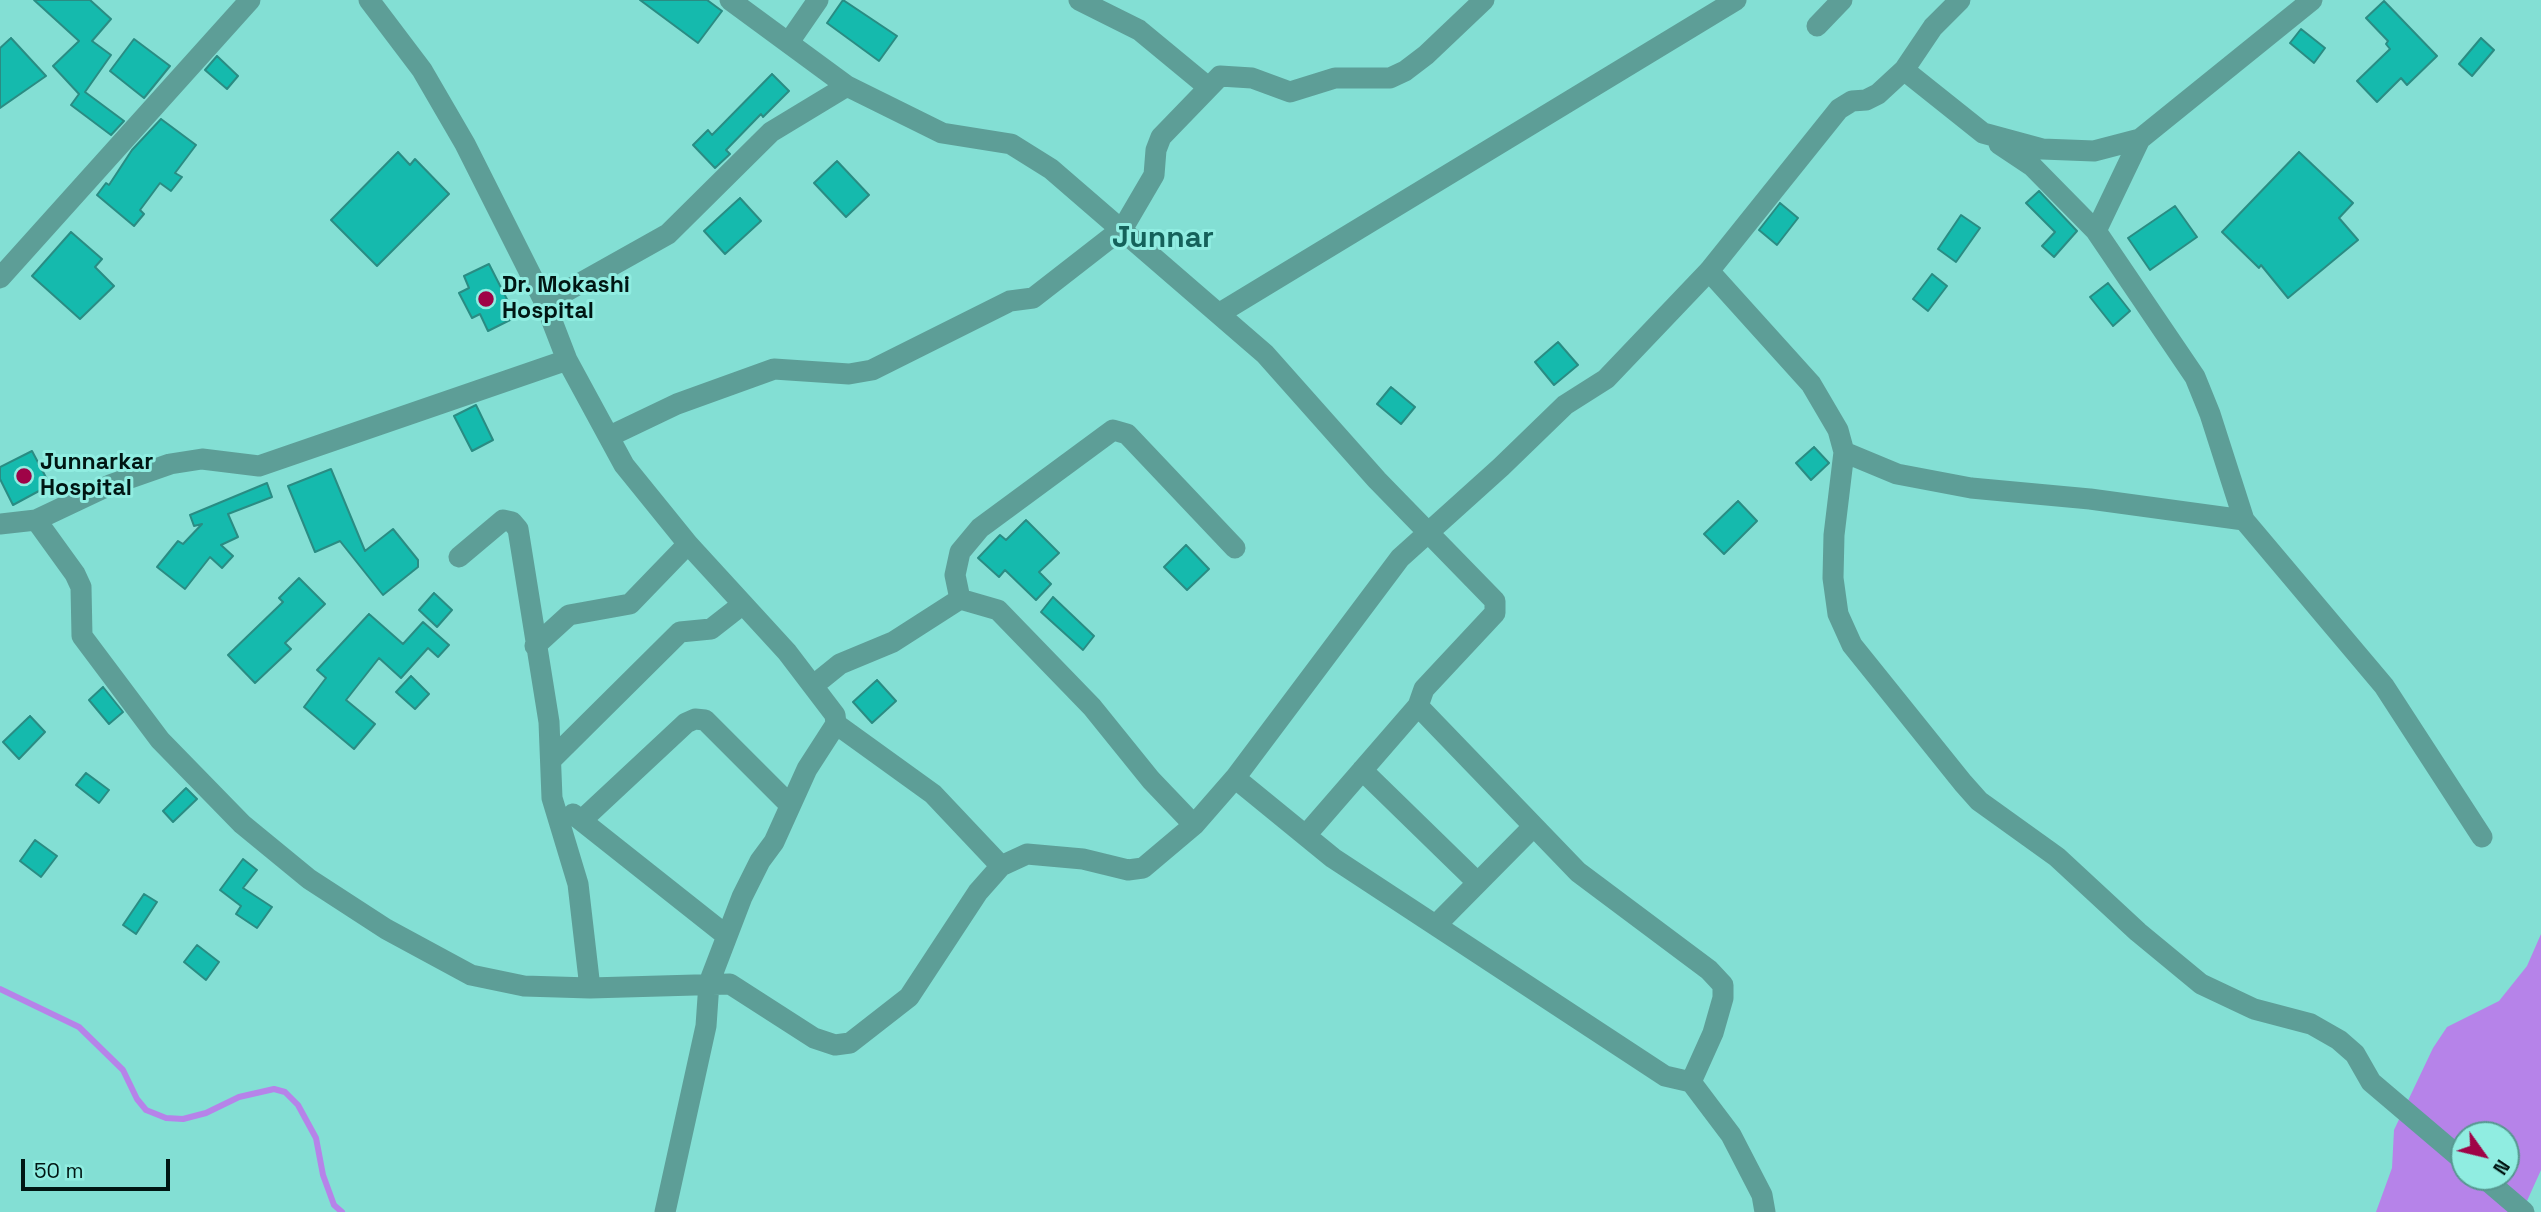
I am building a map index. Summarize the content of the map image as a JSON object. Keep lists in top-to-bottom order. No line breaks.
{"districts":["Junnar"],"places":["Dr. Mokashi Hospital","Junnarkar Hospital"],"scale_bar":"50 m","north":"bottom right"}
